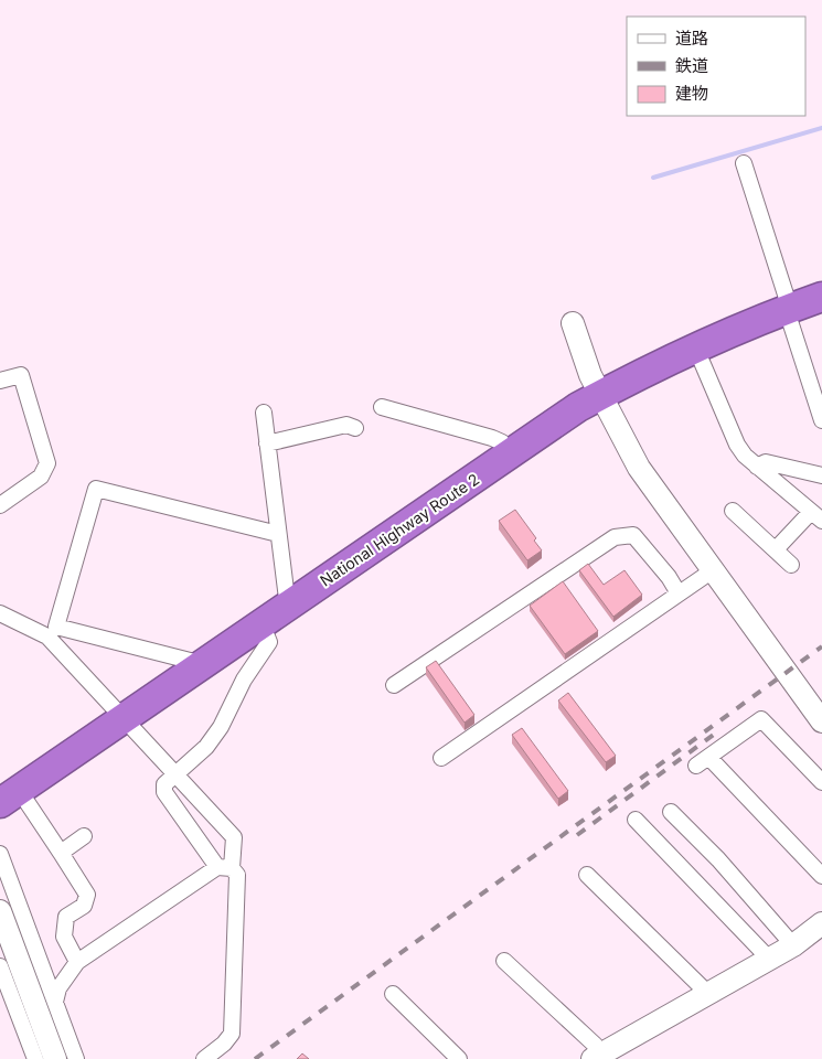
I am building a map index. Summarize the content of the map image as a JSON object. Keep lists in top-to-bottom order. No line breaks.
{"streets":{"highway":["National Highway Route 2"]},"legend":["道路","鉄道","建物"]}
